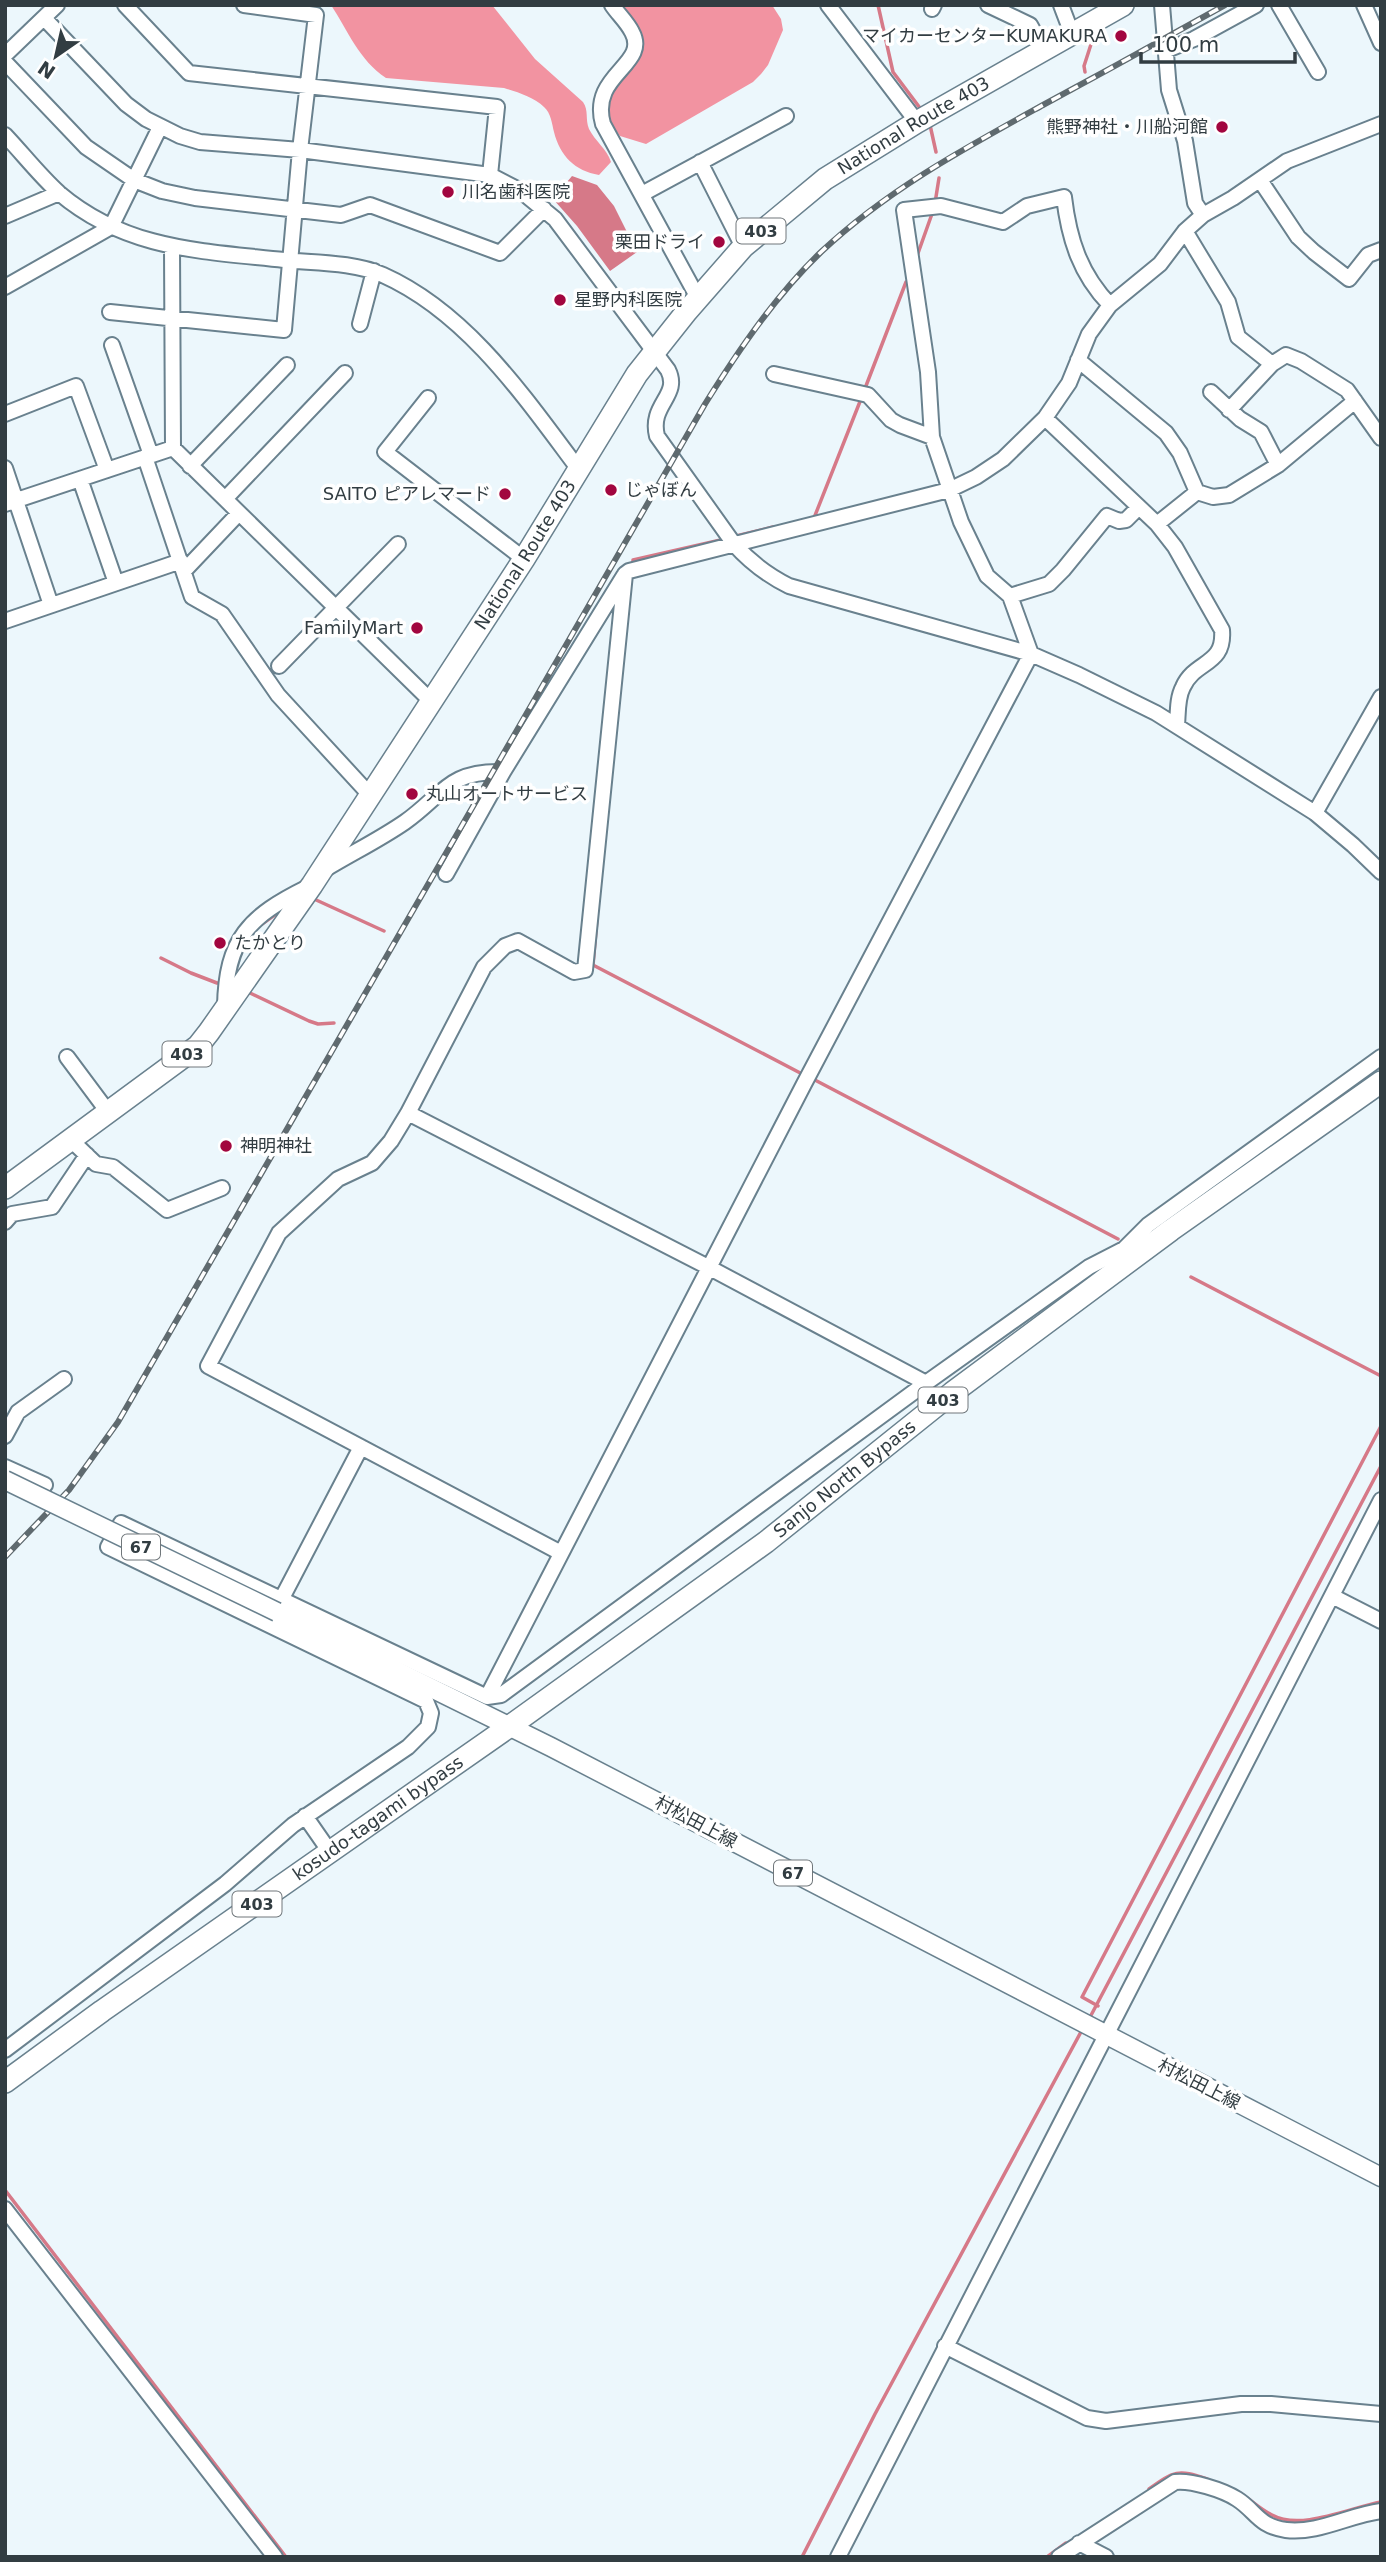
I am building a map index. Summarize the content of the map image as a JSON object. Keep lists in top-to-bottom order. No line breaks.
{"streets":{"highway":["National Route 403","403","Sanjo North Bypass","kosudo-tagami bypass"],"main road":["67","村松田上線"]},"crossings":[["Sanjo North Bypass","kosudo-tagami bypass"],["Sanjo North Bypass","村松田上線"],["kosudo-tagami bypass","村松田上線"]],"places":["マイカーセンターKUMAKURA","熊野神社・川船河館","川名歯科医院","栗田ドライ","星野内科医院","じゃぼん","SAITO ピアレマード","FamilyMart","丸山オートサービス","たかとり","神明神社"],"scale_bar":"100 m","north":"bottom left"}
